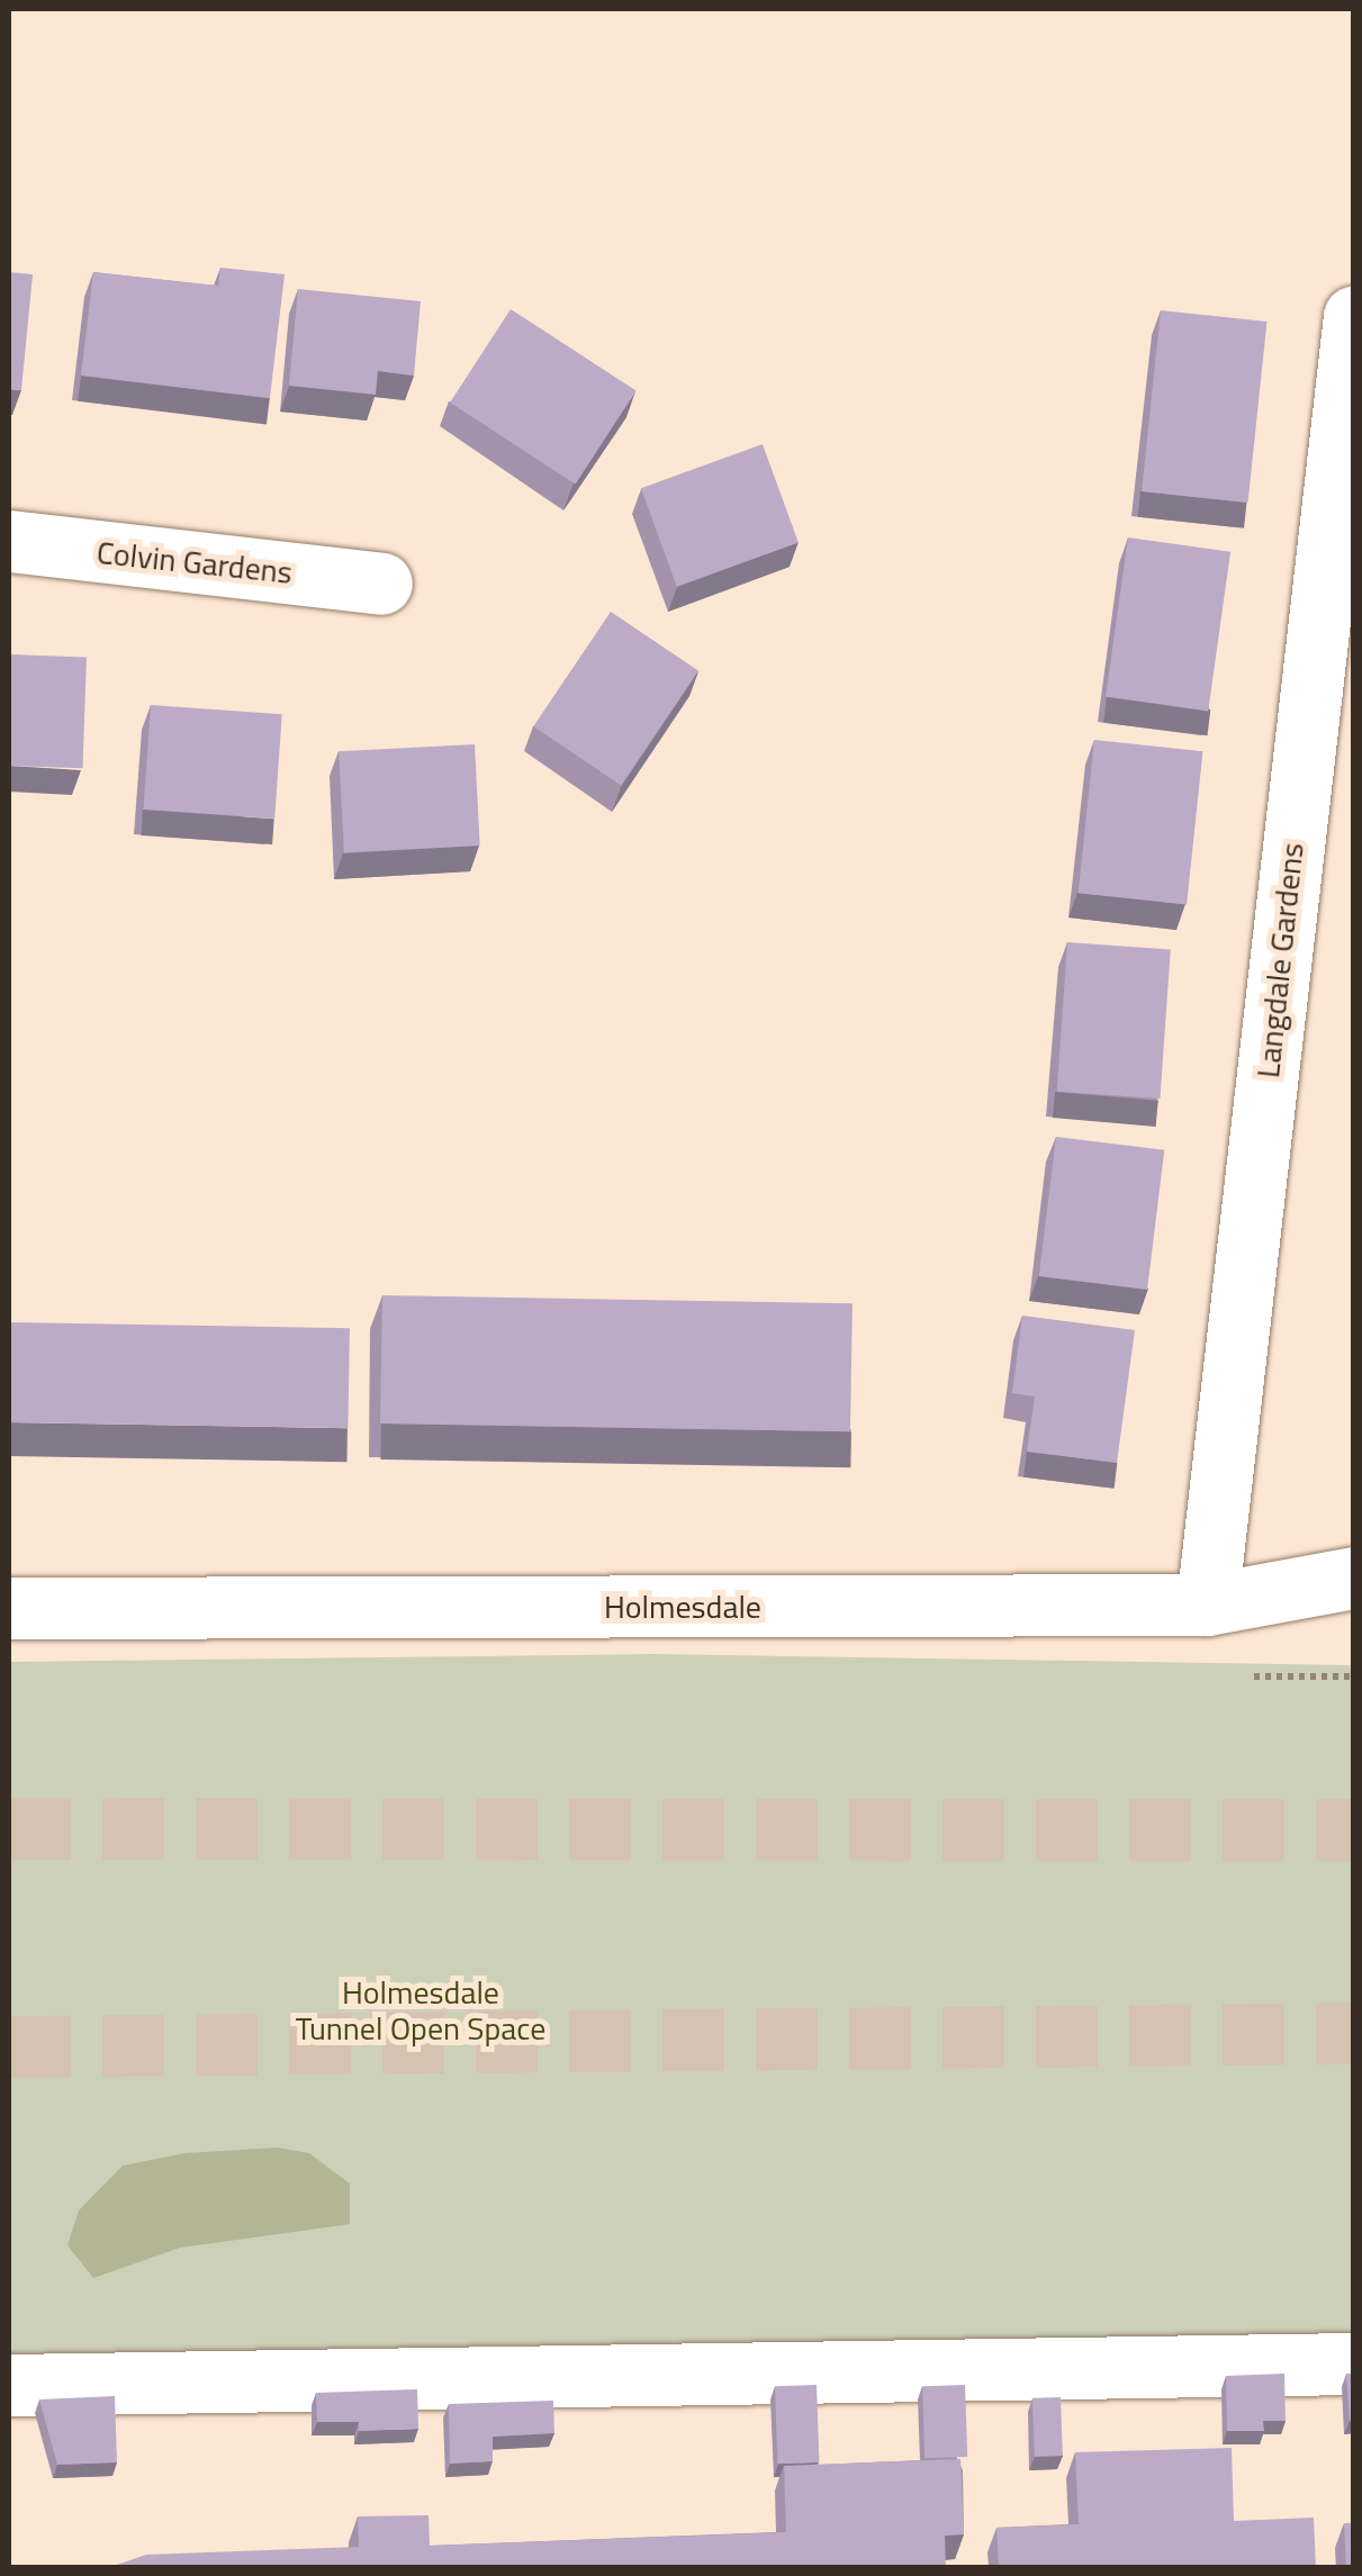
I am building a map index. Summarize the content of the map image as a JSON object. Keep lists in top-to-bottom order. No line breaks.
{"streets":{"street":["Colvin Gardens","Langdale Gardens","Holmesdale"]},"crossings":[["Langdale Gardens","Holmesdale"]],"parks":["Holmesdale Tunnel Open Space"]}
